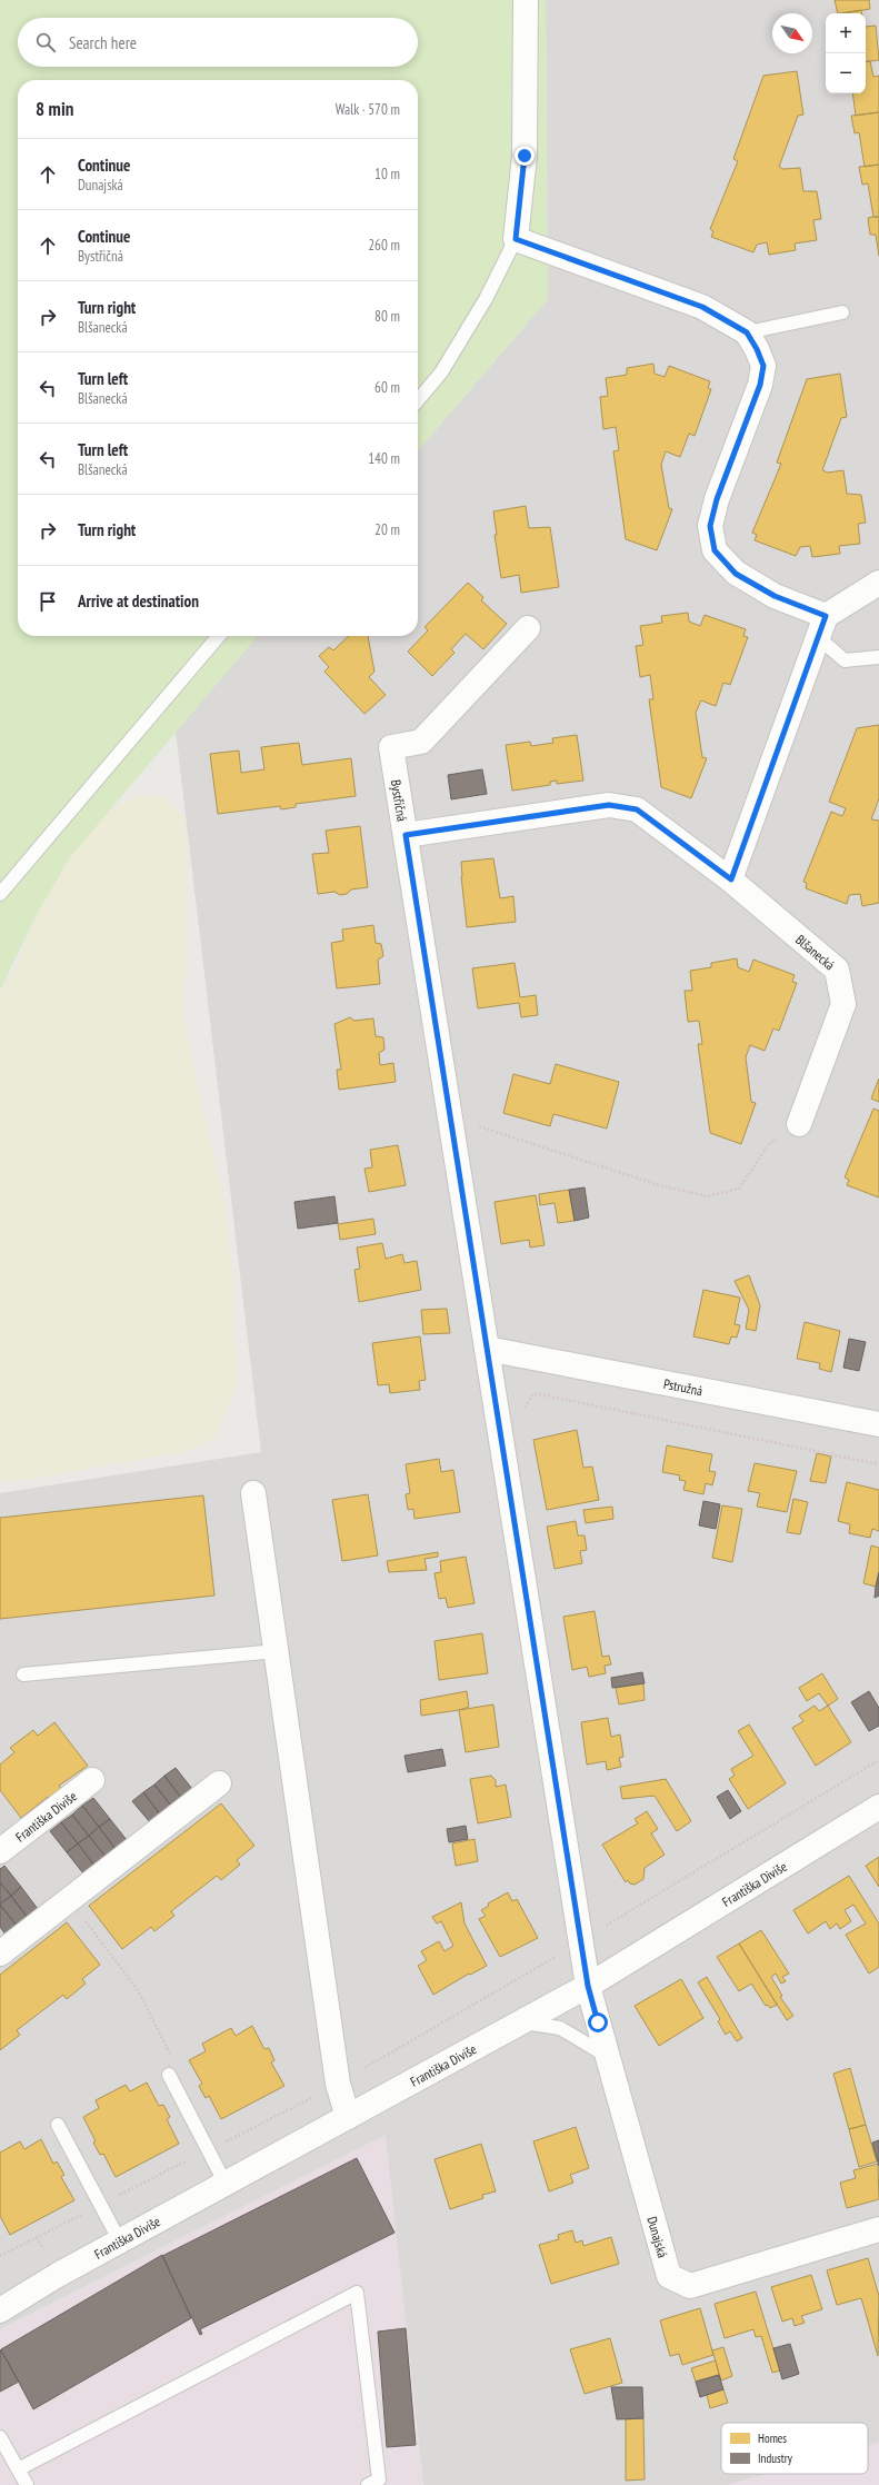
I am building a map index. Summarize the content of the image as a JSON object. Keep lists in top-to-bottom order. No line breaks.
{"streets":{"street":["Bystřičná","Blšanecká","Pstružná","Františka Diviše","Dunajská"]},"crossings":[["Bystřičná","Blšanecká"],["Bystřičná","Pstružná"],["Bystřičná","Františka Diviše"],["Bystřičná","Dunajská"],["Františka Diviše","Dunajská"]],"legend":["Homes","Industry"],"north":"bottom right","page":{"map_buttons":["+","−"],"search":"Search here","heading":["8 min","Walk · 570 m"],"list":[["Continue","Dunajská","10 m"],["Continue","Bystřičná","260 m"],["Turn right","Blšanecká","80 m"],["Turn left","Blšanecká","60 m"],["Turn left","Blšanecká","140 m"],["Turn right","20 m"],"Arrive at destination"]}}
